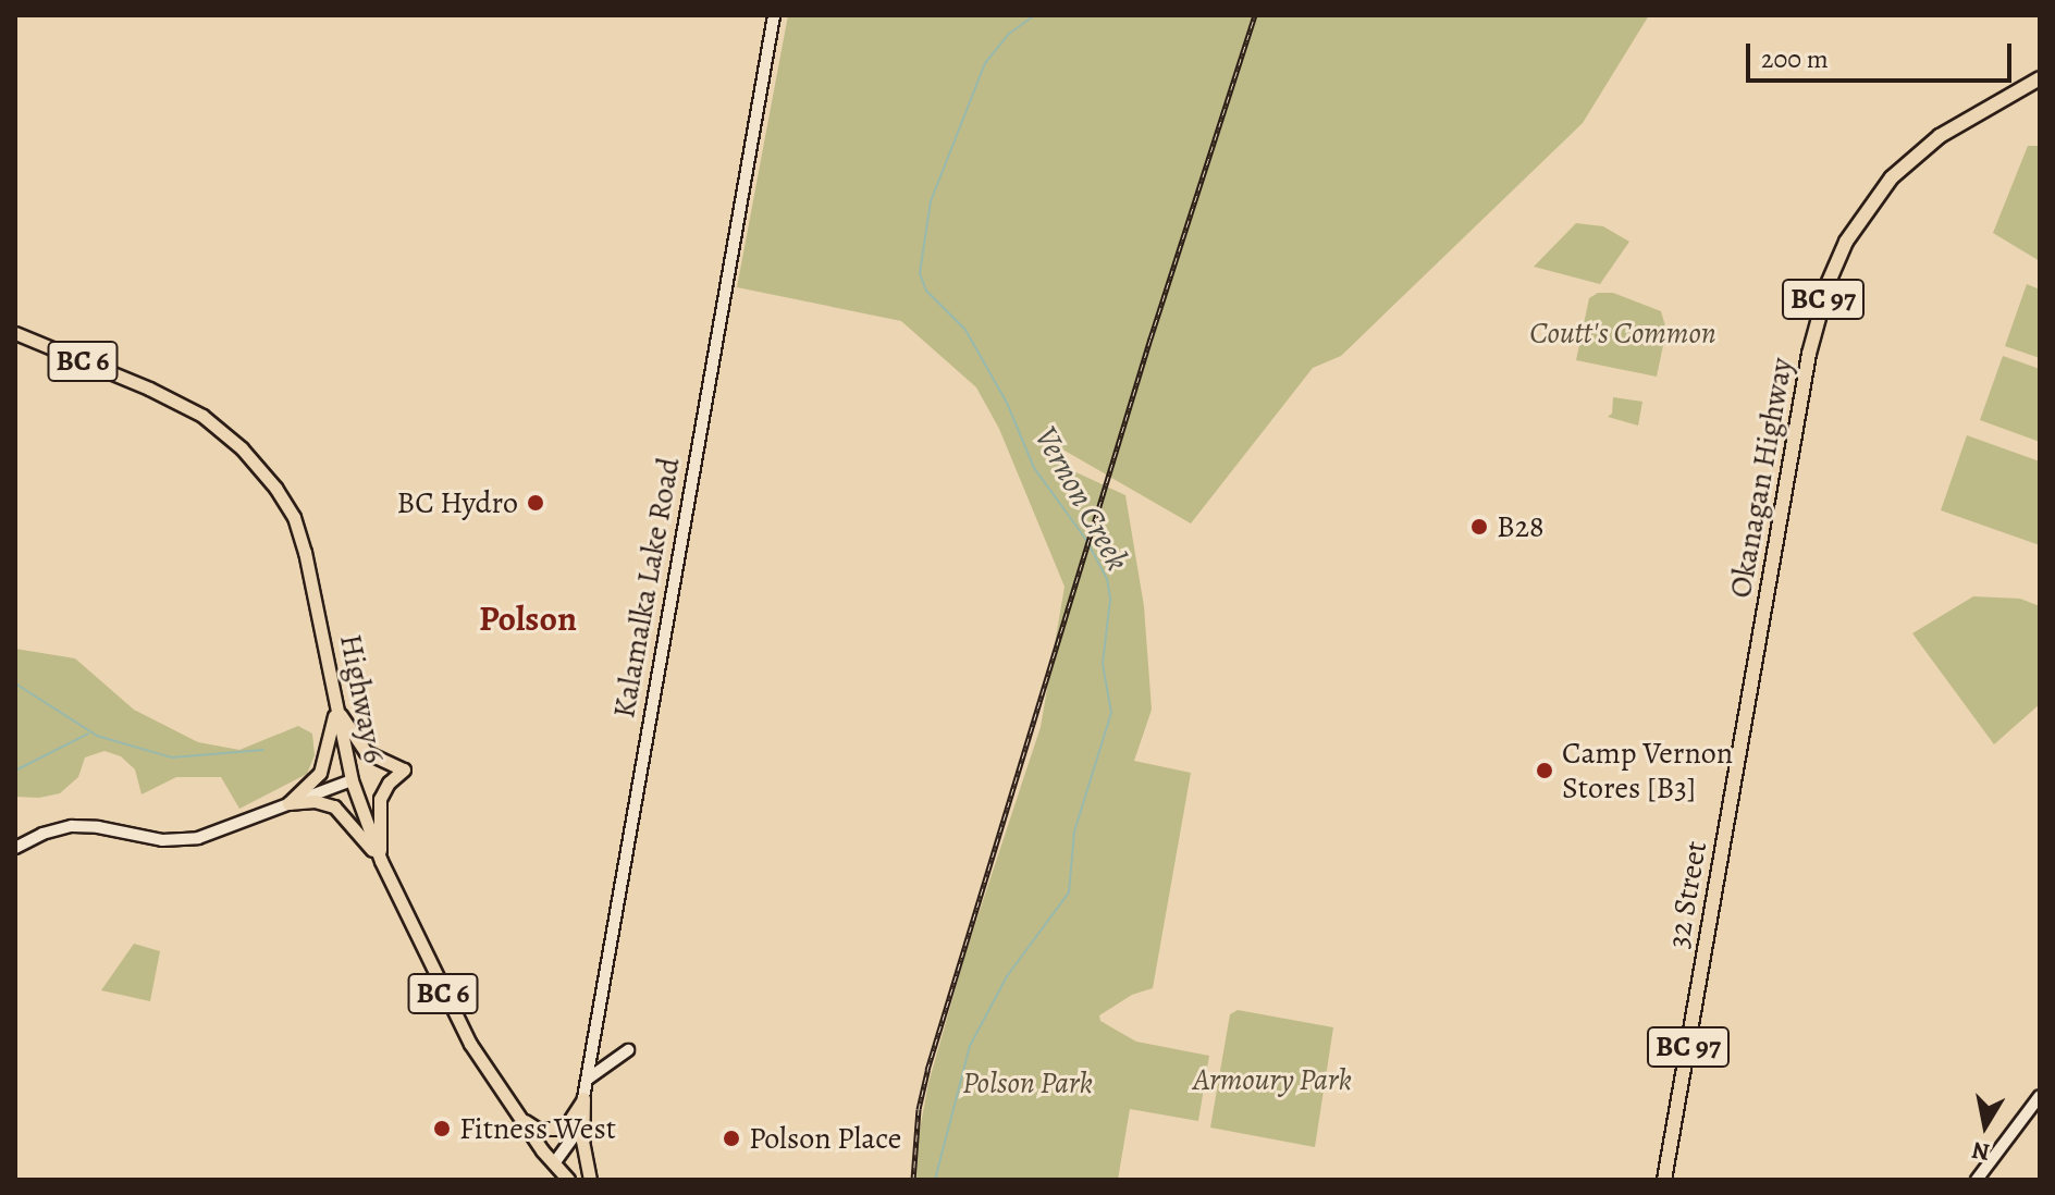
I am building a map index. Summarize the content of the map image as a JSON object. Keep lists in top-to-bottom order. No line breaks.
{"streets":{"highway":["BC 97","Okanagan Highway","32 Street"],"main road":["BC 6","Kalamalka Lake Road","Highway 6"]},"crossings":[["Okanagan Highway","32 Street"],["Kalamalka Lake Road","Highway 6"]],"districts":["Polson"],"water":["Vernon Creek"],"parks":["Coutt's Common","Armoury Park","Polson Park"],"places":["BC Hydro","B28","Camp Vernon Stores [B3]","Fitness West","Polson Place"],"scale_bar":"200 m","north":"bottom"}
